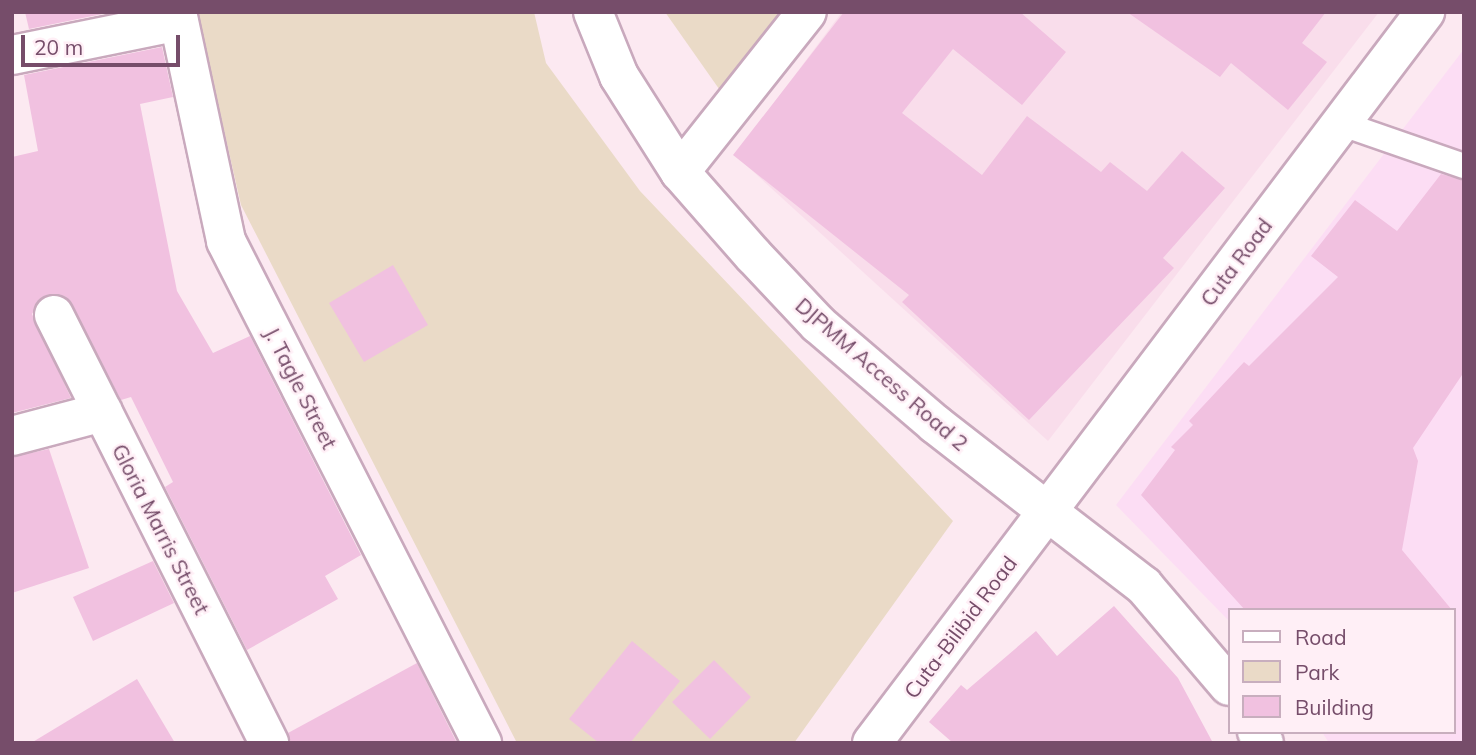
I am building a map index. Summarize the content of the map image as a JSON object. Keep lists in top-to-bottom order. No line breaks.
{"streets":{"street":["Cuta Road","DJPMM Access Road 2","J. Tagle Street","Gloria Marris Street","Cuta-Bilibid Road"]},"crossings":[["Cuta Road","DJPMM Access Road 2"],["Cuta Road","Cuta-Bilibid Road"],["DJPMM Access Road 2","Cuta-Bilibid Road"]],"legend":["Road","Park","Building"],"scale_bar":"20 m"}
